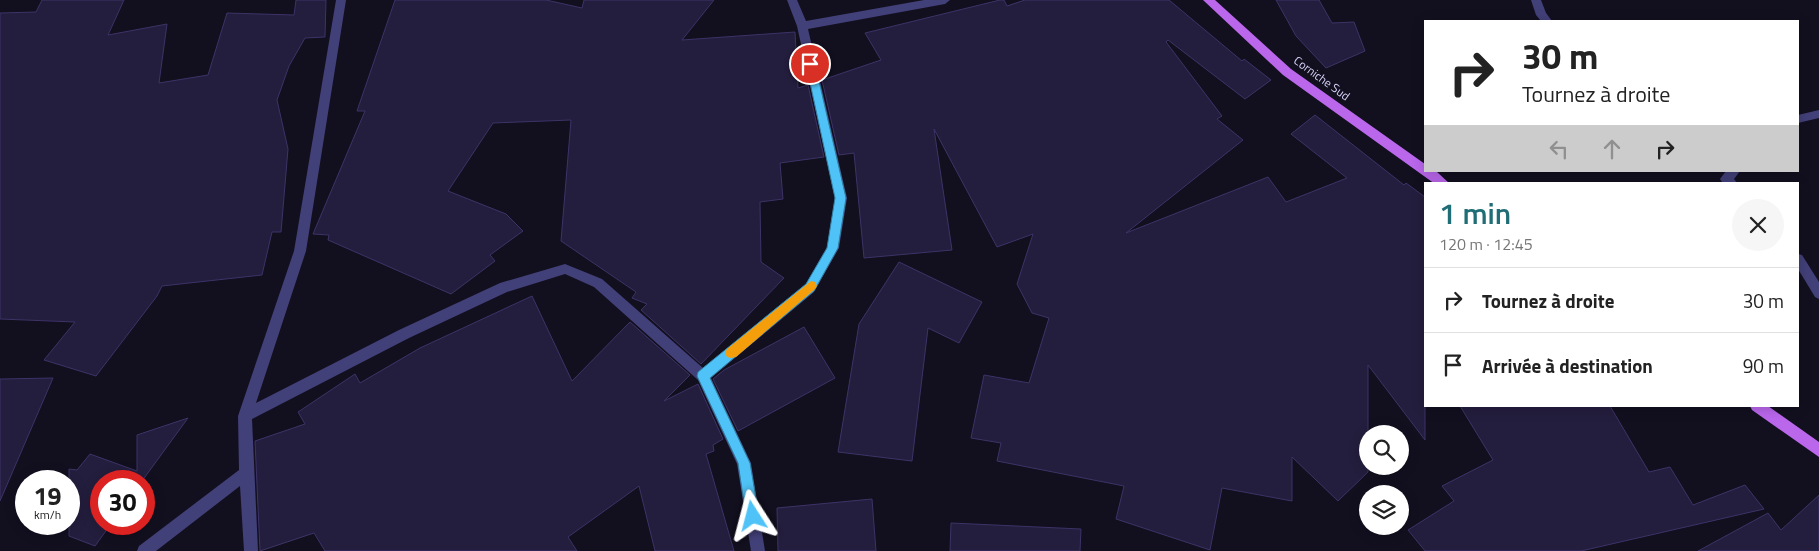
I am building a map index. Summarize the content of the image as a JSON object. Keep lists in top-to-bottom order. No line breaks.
{"streets":{"main road":["Corniche Sud"]},"page":{"turn":["30 m","Tournez à droite"],"heading":["1 min","120 m · 12:45"],"list":[{"name":"Tournez à droite","value":"30 m"},{"name":"Arrivée à destination","value":"90 m"}],"speed":"19 km/h","limit":"30"}}
